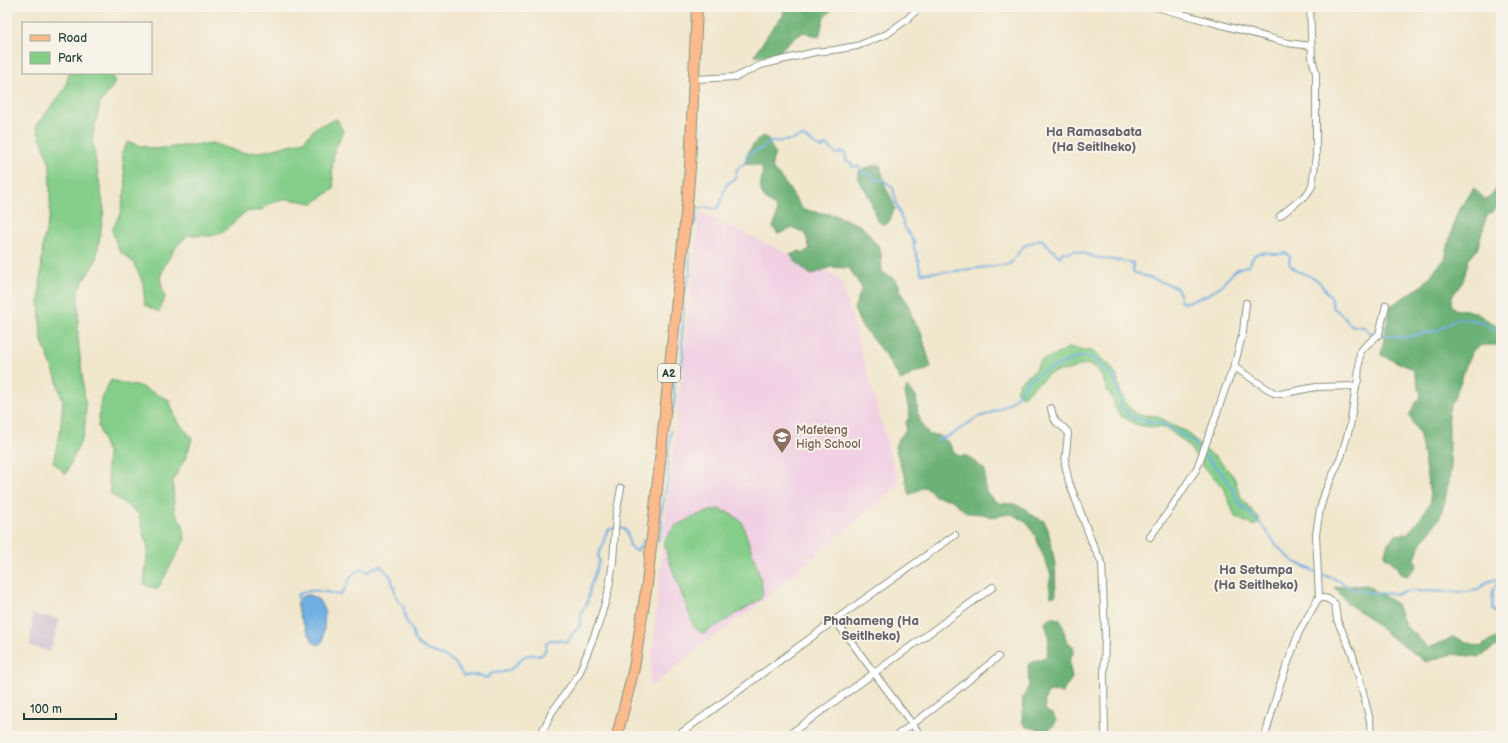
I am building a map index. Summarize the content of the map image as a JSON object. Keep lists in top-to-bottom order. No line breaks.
{"streets":{"main road":["A2"]},"districts":["Ha Ramasabata (Ha Seitlheko)","Ha Setumpa (Ha Seitlheko)","Phahameng (Ha Seitlheko)"],"places":{"school or university":["Mafeteng High School"]},"legend":["Road","Park"],"scale_bar":"100 m"}
